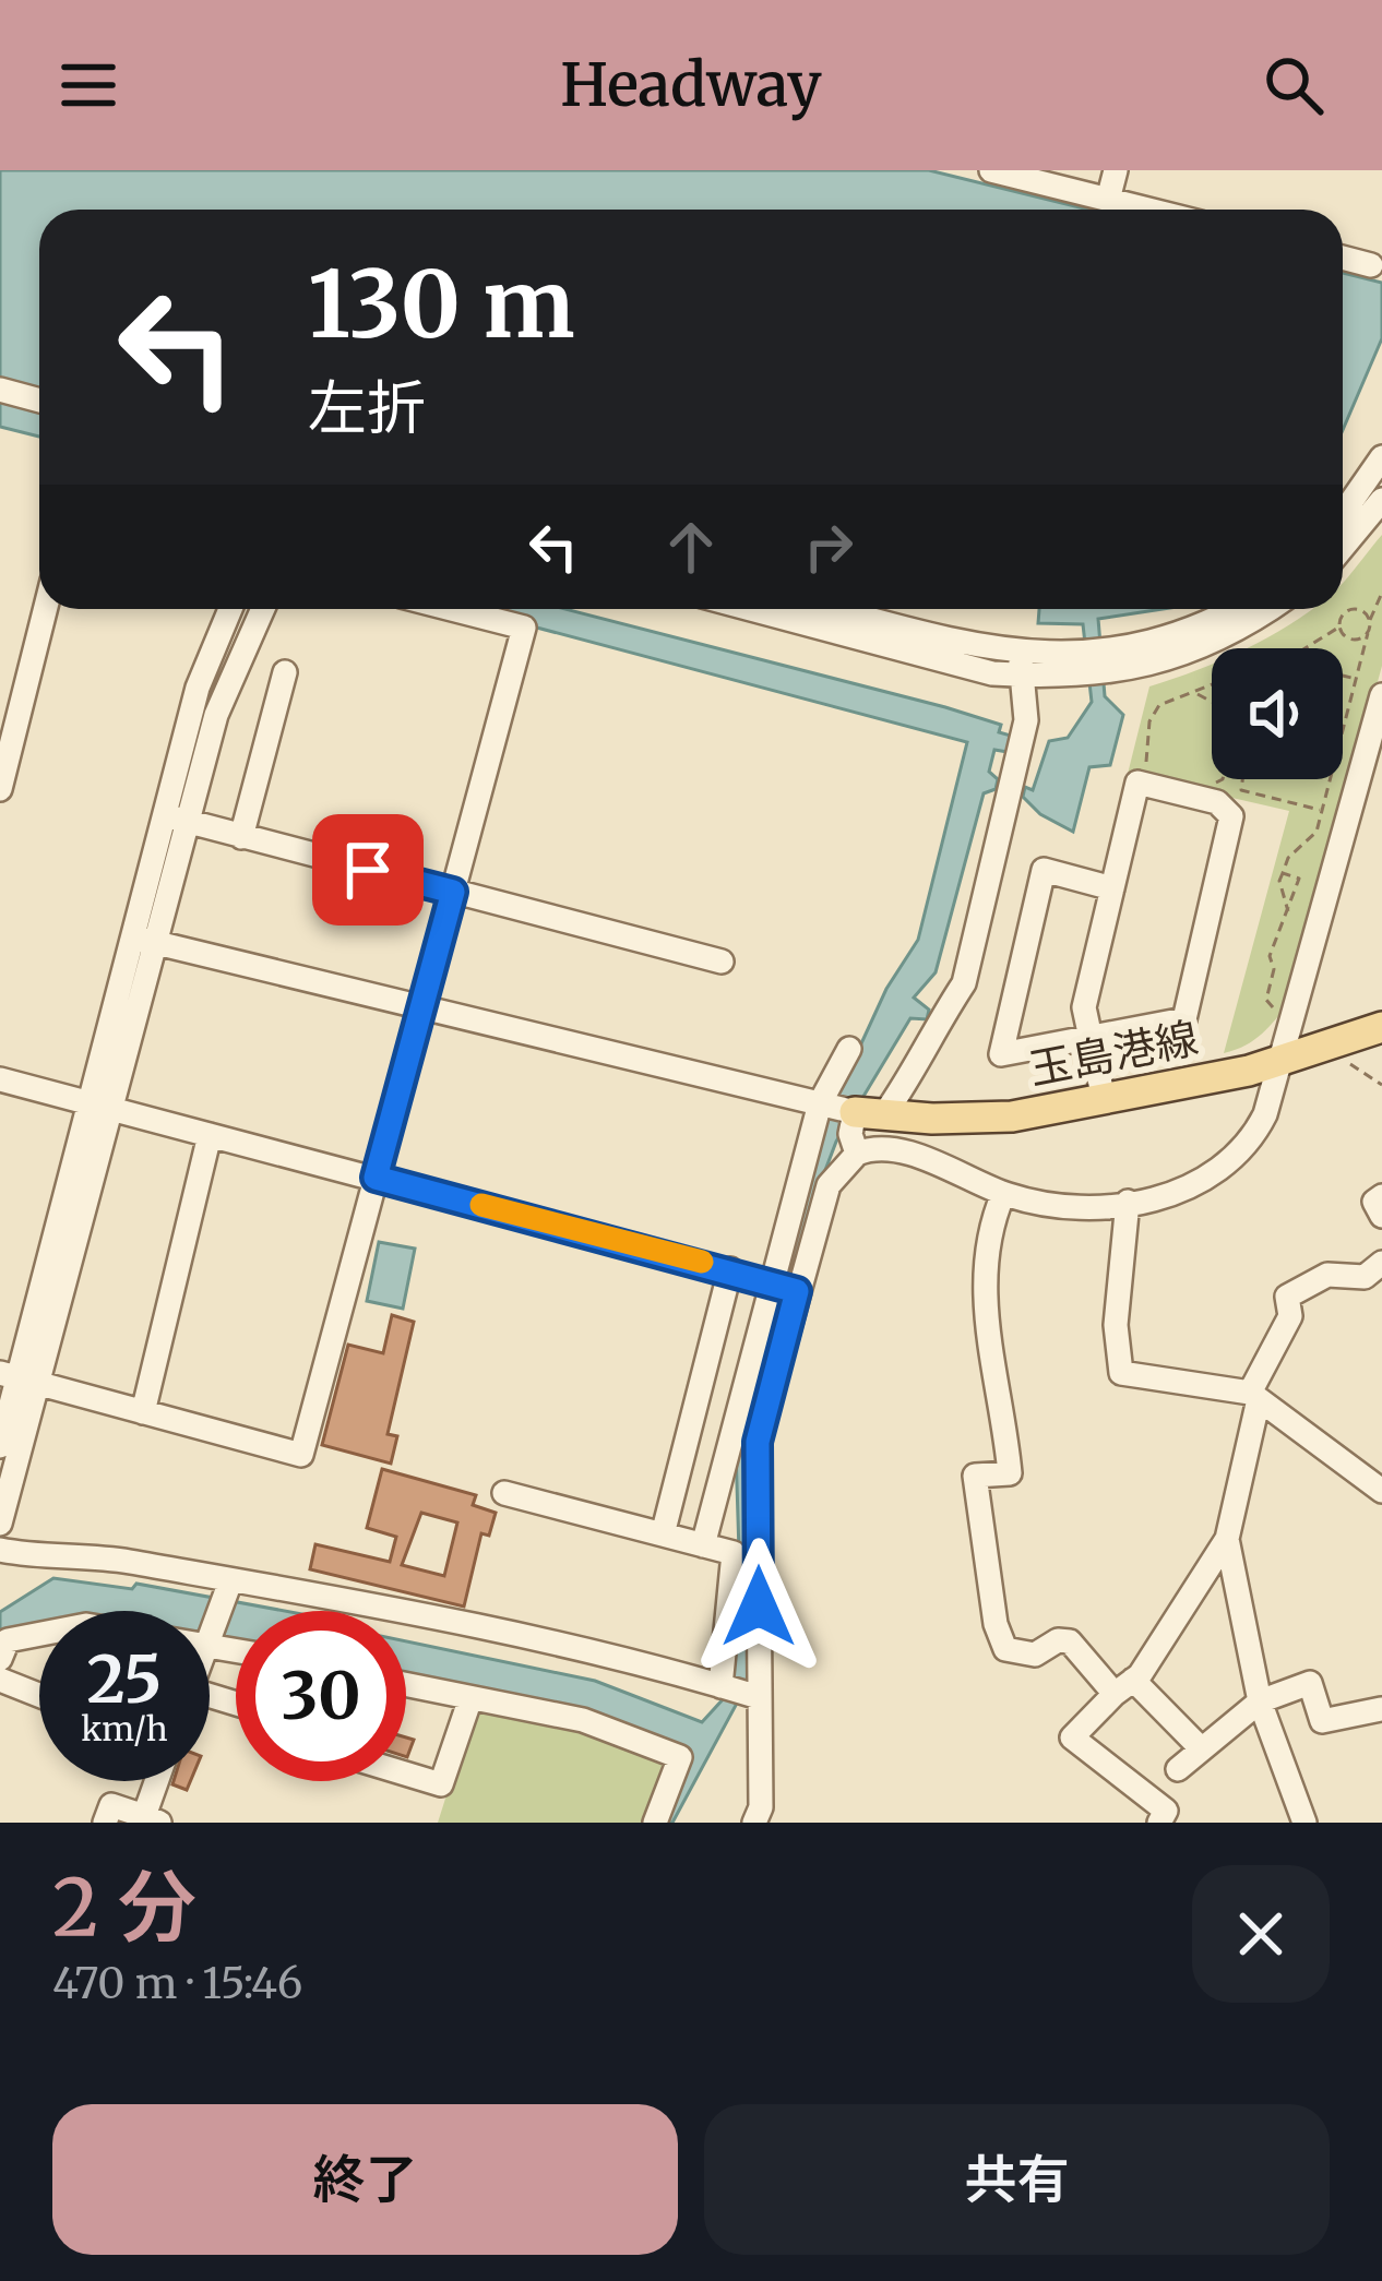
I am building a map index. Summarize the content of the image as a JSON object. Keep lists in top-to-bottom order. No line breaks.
{"streets":{"main road":["玉島港線"]},"page":{"header":"Headway","turn":["130 m","左折"],"speed":"25 km/h","limit":"30","heading":["2 分","470 m · 15:46"],"buttons":["終了","共有"]}}
